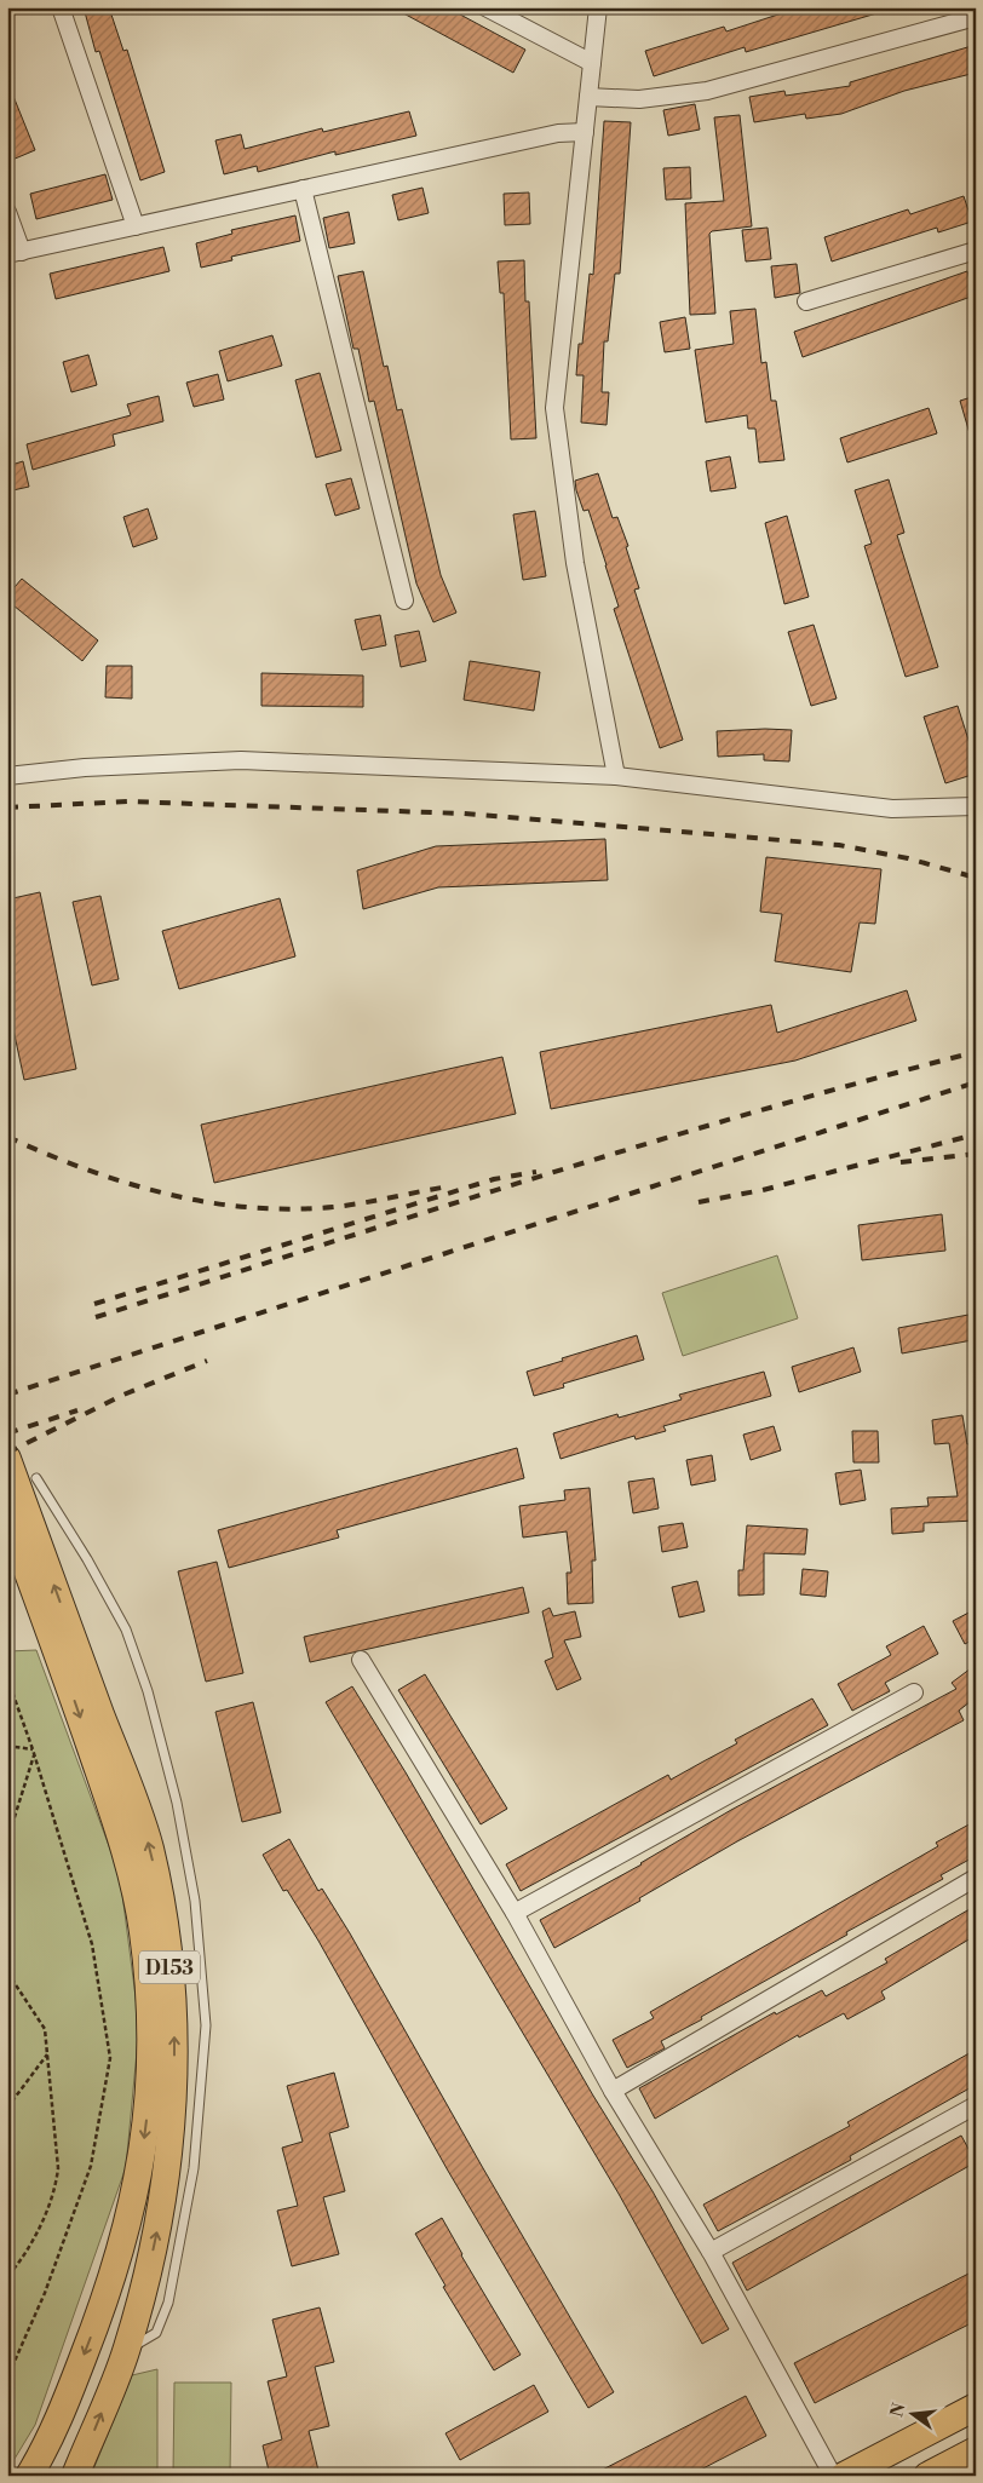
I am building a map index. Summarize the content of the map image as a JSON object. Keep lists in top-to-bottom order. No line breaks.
{"streets":{"main road":["D153"]},"north":"left"}
